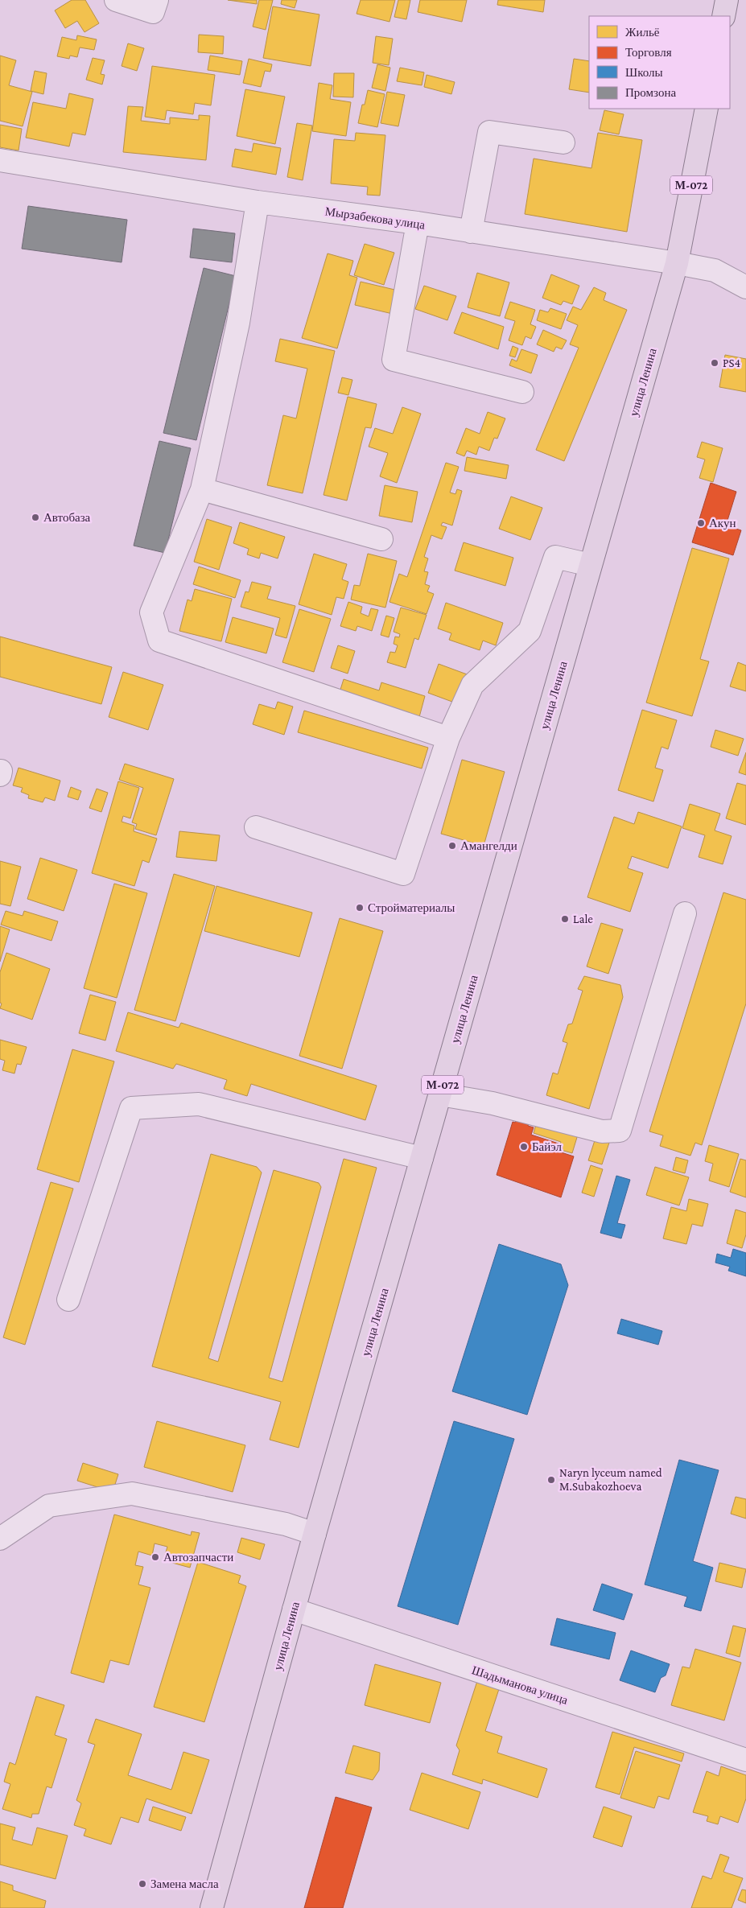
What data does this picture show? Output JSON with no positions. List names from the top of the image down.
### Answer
{
  "streets": {
    "main road": ["М-072", "улица Ленина"],
    "street": ["Мырзабекова улица", "Шадыманова улица"]
  },
  "crossings": [
    ["Мырзабекова улица", "улица Ленина"],
    ["улица Ленина", "Шадыманова улица"]
  ],
  "places": [
    "PS4",
    "Автобаза",
    "Акун",
    "Амангелди",
    "Стройматериалы",
    "Lale",
    "Байэл",
    "Naryn lyceum named M.Subakozhoeva",
    "Автозапчасти",
    "Замена масла"
  ],
  "legend": [
    "Жильё",
    "Торговля",
    "Школы",
    "Промзона"
  ]
}
